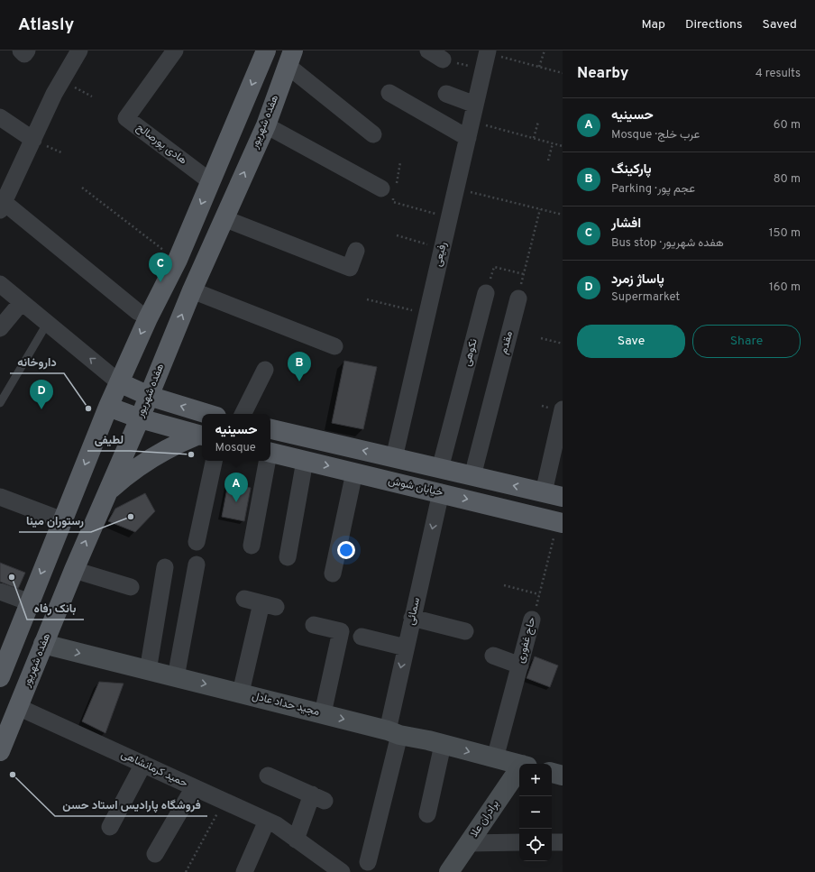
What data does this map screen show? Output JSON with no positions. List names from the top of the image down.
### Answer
{
  "streets": {
    "main road": ["هفده شهریور", "خیابان شوش"],
    "street": [
      "هادی پورصالح",
      "رفیعی",
      "مقدم",
      "نکوهی",
      "سمائی",
      "حاج غفوری",
      "مجید حداد عادل",
      "حمید کرمانشاهی",
      "برادران علا"
    ]
  },
  "crossings": [
    ["هفده شهریور", "مجید حداد عادل"],
    ["هفده شهریور", "حمید کرمانشاهی"],
    ["خیابان شوش", "سمائی"],
    ["خیابان شوش", "حاج غفوری"],
    ["سمائی", "مجید حداد عادل"],
    ["حاج غفوری", "مجید حداد عادل"]
  ],
  "places": [
    "داروخانه",
    "لطیفی",
    "رستوران مینا",
    "بانک رفاه",
    "فروشگاه پارادیس استاد حسن"
  ],
  "page": {
    "header": "Atlasly",
    "nav": ["Map", "Directions", "Saved"],
    "heading": ["Nearby", "4 results"],
    "list": [
      {
        "mark": "A",
        "name": "حسینیه",
        "note": "Mosque · عرب خلج",
        "value": "60 m"
      },
      {
        "mark": "B",
        "name": "پارکینگ",
        "note": "Parking · عجم پور",
        "value": "80 m"
      },
      {
        "mark": "C",
        "name": "افشار",
        "note": "Bus stop · هفده شهریور",
        "value": "150 m"
      },
      {
        "mark": "D",
        "name": "پاساژ زمرد",
        "note": "Supermarket",
        "value": "160 m"
      }
    ],
    "pins": [
      "C",
      "B",
      "D",
      "A"
    ],
    "buttons": ["Save", "Share"],
    "popup": ["حسینیه", "Mosque"],
    "map_buttons": ["+", "−"]
  }
}
